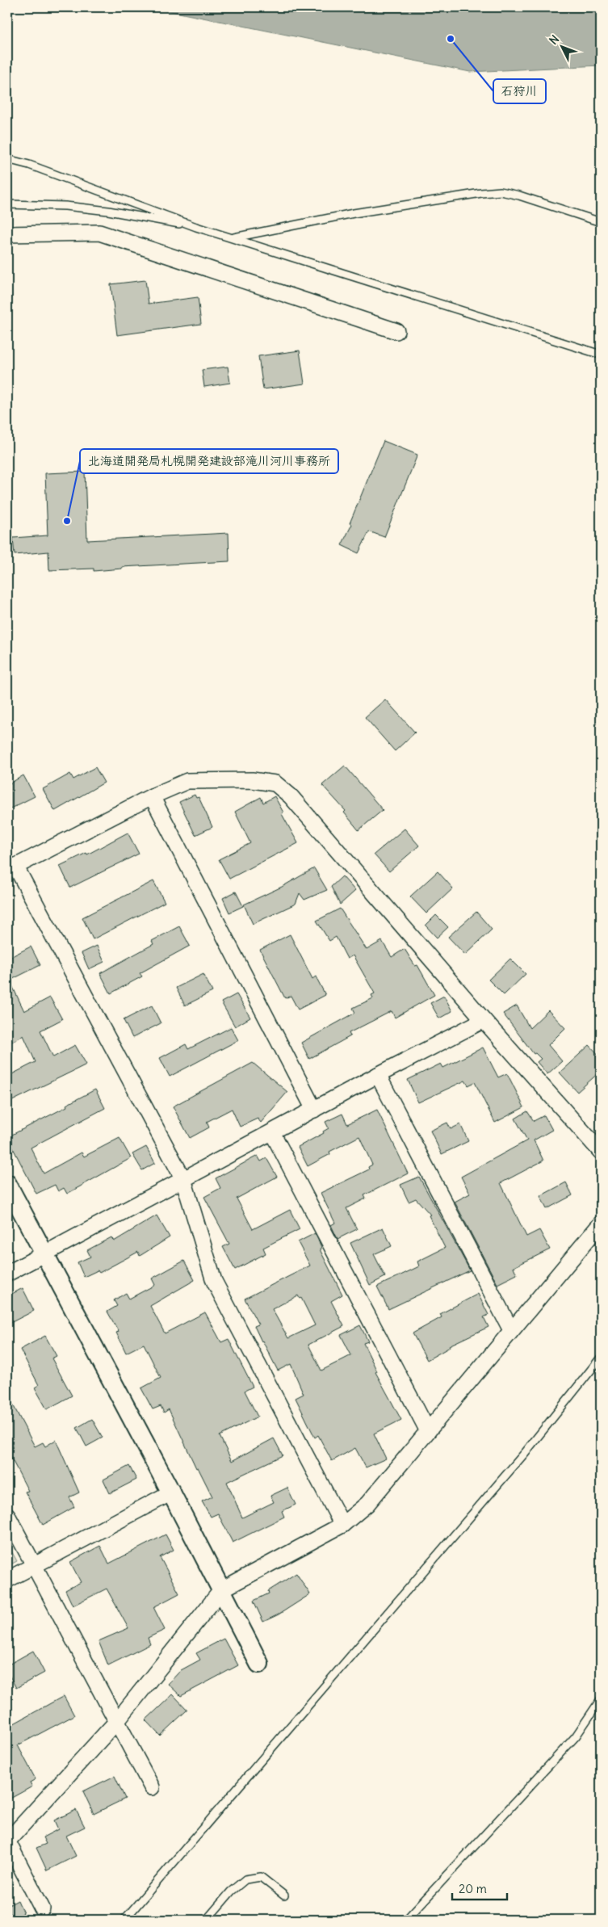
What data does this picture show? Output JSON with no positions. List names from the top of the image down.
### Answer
{
  "places": ["石狩川", "北海道開発局札幌開発建設部滝川河川事務所"],
  "scale_bar": "20 m",
  "north": "top left"
}
